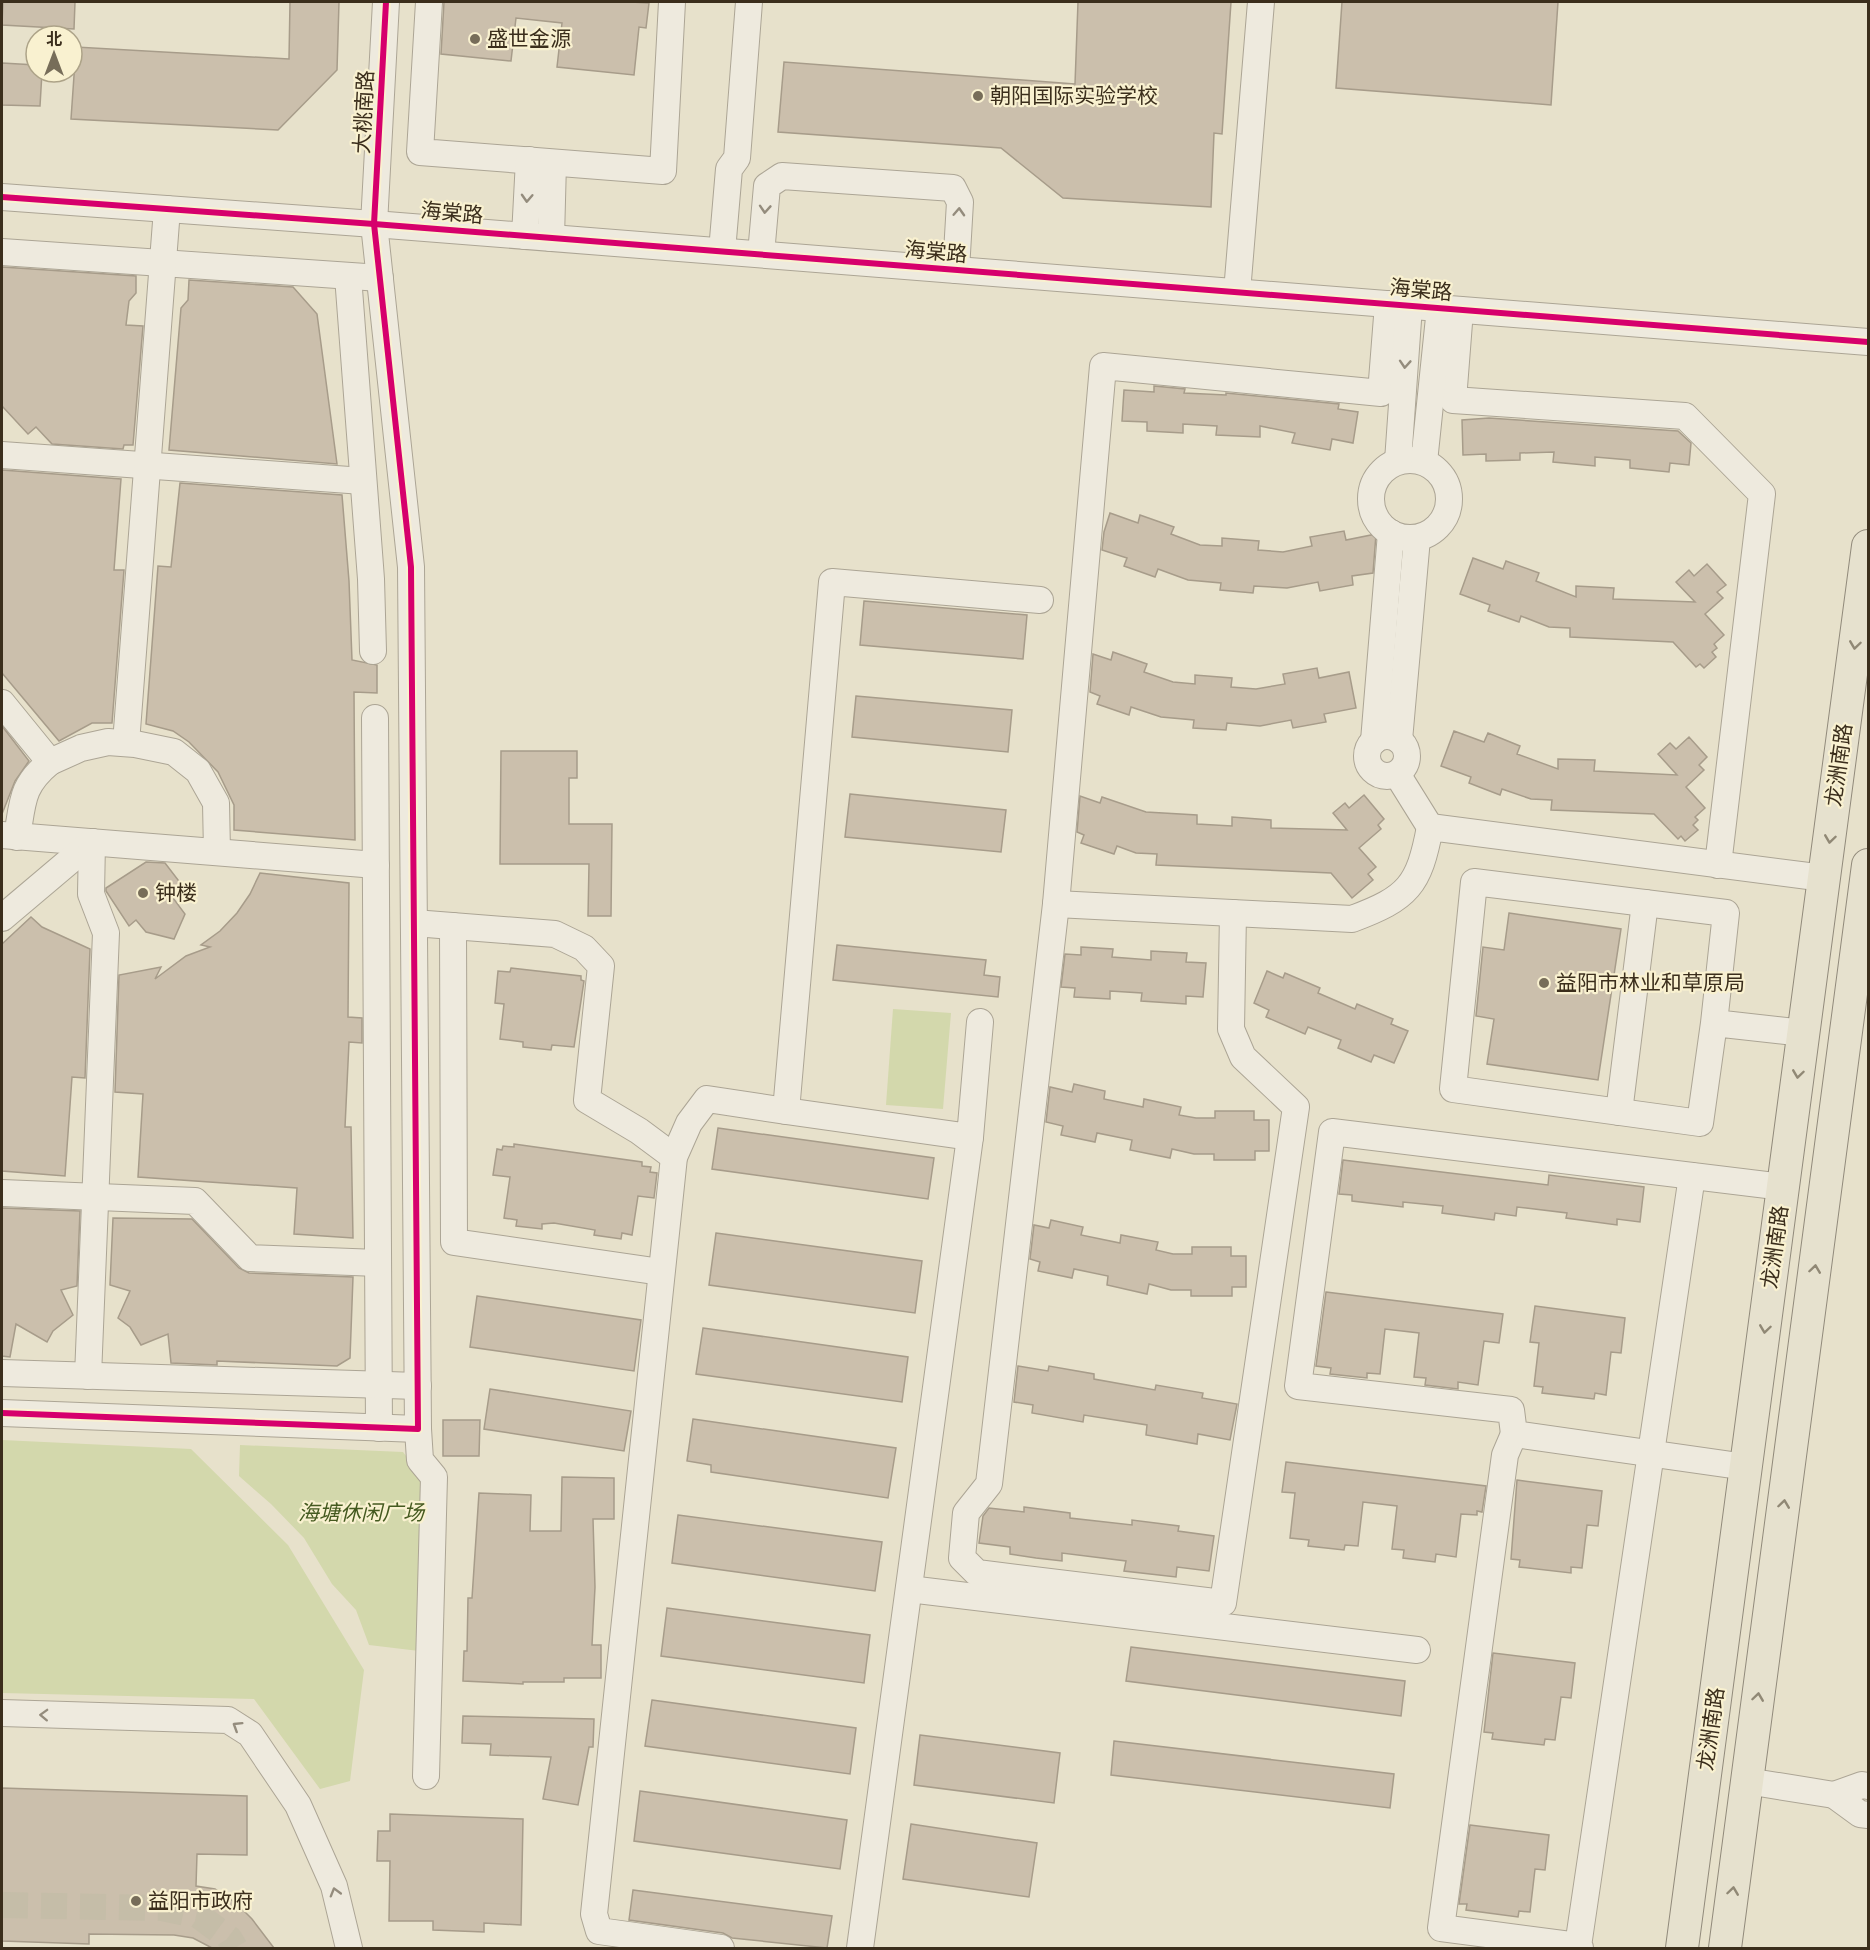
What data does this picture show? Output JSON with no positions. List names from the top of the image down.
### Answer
{
  "streets": {
    "main road": ["龙洲南路"],
    "street": ["大桃南路", "海棠路"]
  },
  "crossings": [
    ["大桃南路", "海棠路"]
  ],
  "parks": ["海塘休闲广场"],
  "places": [
    "盛世金源",
    "朝阳国际实验学校",
    "钟楼",
    "益阳市林业和草原局",
    "益阳市政府"
  ],
  "north": "top"
}
